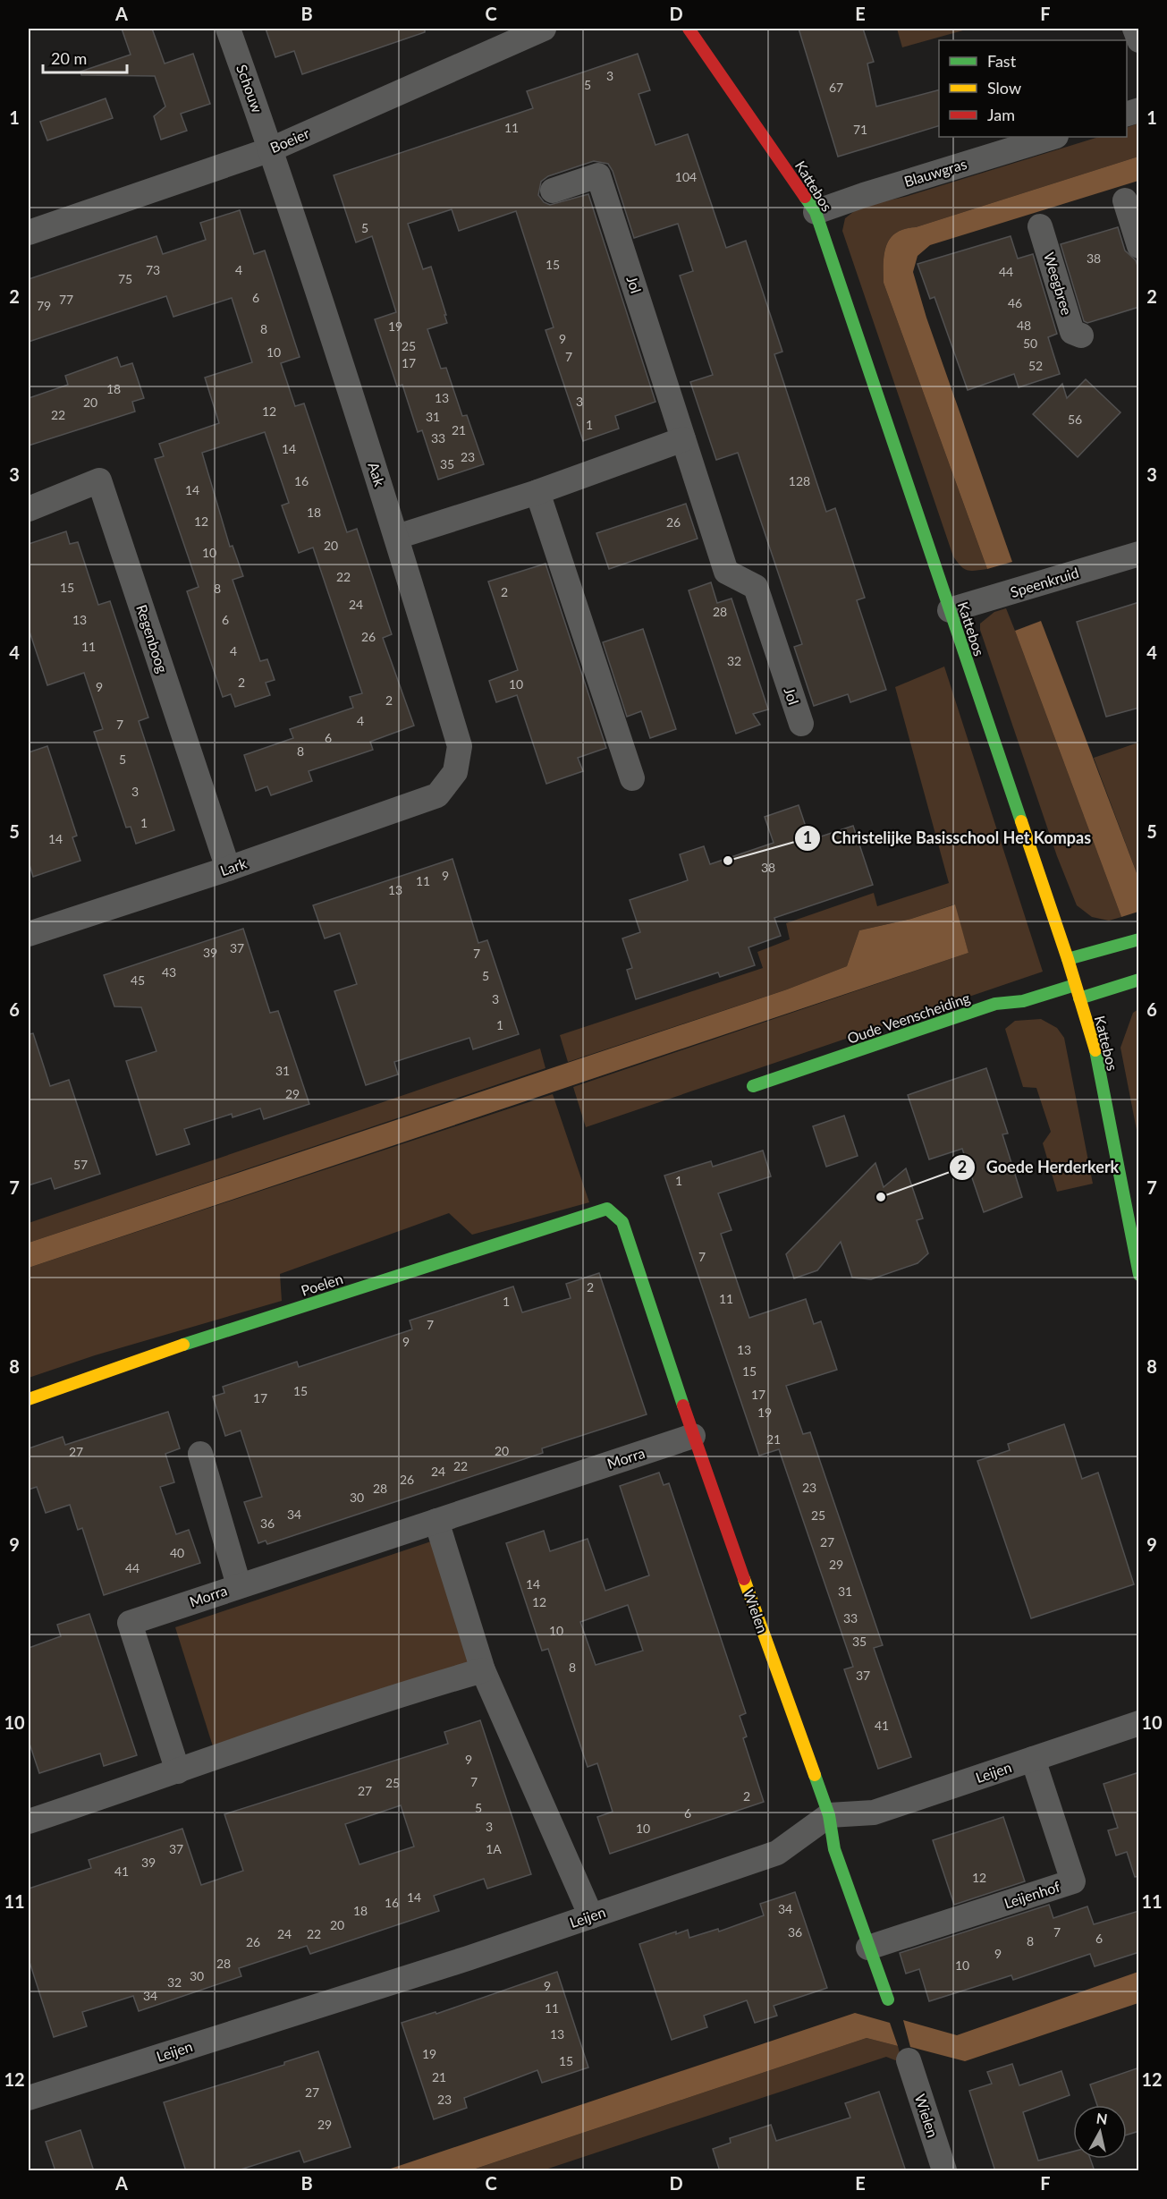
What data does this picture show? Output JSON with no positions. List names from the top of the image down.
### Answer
{
  "streets": {
    "street": [
      "Schouw",
      "Boeier",
      "Blauwgras",
      "Kattebos",
      "Weegbree",
      "Jol",
      "Aak",
      "Speenkruid",
      "Regenboog",
      "Lark",
      "Oude Veenscheiding",
      "Poelen",
      "Morra",
      "Wielen",
      "Leijen",
      "Leijenhof"
    ]
  },
  "crossings": [
    ["Schouw", "Boeier"],
    ["Schouw", "Aak"],
    ["Boeier", "Aak"],
    ["Blauwgras", "Kattebos"],
    ["Kattebos", "Speenkruid"],
    ["Kattebos", "Oude Veenscheiding"],
    ["Aak", "Lark"],
    ["Regenboog", "Lark"],
    ["Poelen", "Wielen"],
    ["Morra", "Wielen"],
    ["Wielen", "Leijen"],
    ["Wielen", "Leijenhof"],
    ["Leijen", "Leijenhof"]
  ],
  "places": ["Christelijke Basisschool Het Kompas", "Goede Herderkerk"],
  "house_numbers": [
    "3",
    "5",
    "67",
    "11",
    "71",
    "104",
    "5",
    "38",
    "15",
    "73",
    "4",
    "44",
    "75",
    "6",
    "77",
    "46",
    "79",
    "48",
    "19",
    "8",
    "9",
    "50",
    "25",
    "10",
    "7",
    "17",
    "52",
    "18",
    "13",
    "3",
    "20",
    "12",
    "22",
    "31",
    "56",
    "1",
    "21",
    "33",
    "14",
    "23",
    "35",
    "16",
    "128",
    "14",
    "18",
    "12",
    "26",
    "20",
    "10",
    "22",
    "15",
    "8",
    "2",
    "24",
    "28",
    "13",
    "6",
    "26",
    "11",
    "4",
    "32",
    "2",
    "10",
    "9",
    "2",
    "4",
    "7",
    "6",
    "8",
    "5",
    "3",
    "1",
    "14",
    "38",
    "9",
    "11",
    "13",
    "37",
    "39",
    "7",
    "43",
    "5",
    "45",
    "3",
    "1",
    "31",
    "29",
    "57",
    "1",
    "7",
    "2",
    "11",
    "1",
    "7",
    "9",
    "13",
    "15",
    "15",
    "17",
    "17",
    "19",
    "21",
    "20",
    "27",
    "22",
    "24",
    "26",
    "23",
    "28",
    "30",
    "34",
    "25",
    "36",
    "27",
    "40",
    "29",
    "44",
    "14",
    "31",
    "12",
    "33",
    "10",
    "35",
    "8",
    "37",
    "41",
    "9",
    "7",
    "25",
    "27",
    "2",
    "5",
    "6",
    "3",
    "10",
    "37",
    "1A",
    "39",
    "41",
    "12",
    "14",
    "16",
    "34",
    "18",
    "20",
    "36",
    "7",
    "24",
    "22",
    "6",
    "8",
    "26",
    "9",
    "28",
    "10",
    "30",
    "32",
    "9",
    "34",
    "11",
    "13",
    "19",
    "15",
    "21",
    "27",
    "23",
    "29"
  ],
  "legend": ["Fast", "Slow", "Jam"],
  "scale_bar": "20 m",
  "north": "top",
  "grid": {
    "columns": [
      "A",
      "B",
      "C",
      "D",
      "E",
      "F"
    ],
    "rows": [
      "1",
      "2",
      "3",
      "4",
      "5",
      "6",
      "7",
      "8",
      "9",
      "10",
      "11",
      "12"
    ]
  }
}
